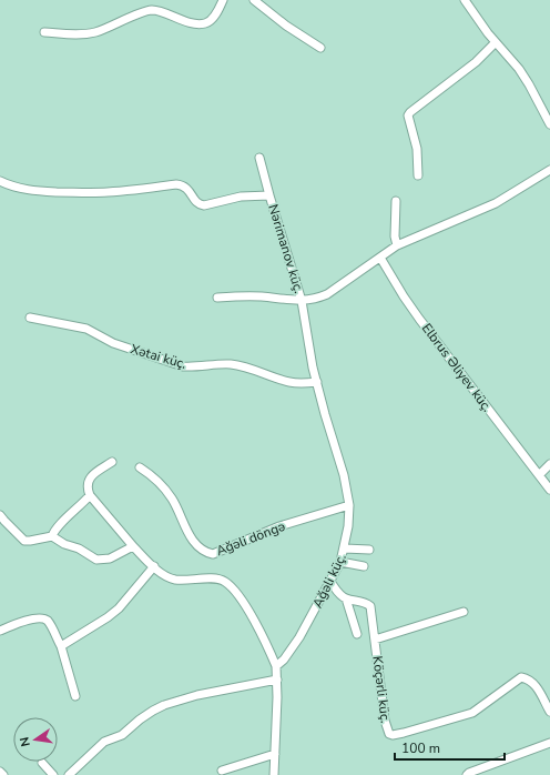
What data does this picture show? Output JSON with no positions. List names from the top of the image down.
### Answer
{
  "streets": {
    "street": [
      "Nərimanov küç.",
      "Xətai küç.",
      "Elbrus Əliyev küç.",
      "Ağəli döngə",
      "Ağəli küç.",
      "Köçərli küç."
    ]
  },
  "crossings": [
    ["Nərimanov küç.", "Elbrus Əliyev küç."],
    ["Nərimanov küç.", "Ağəli küç."],
    ["Xətai küç.", "Ağəli küç."],
    ["Ağəli döngə", "Ağəli küç."]
  ],
  "scale_bar": "100 m",
  "north": "left"
}
